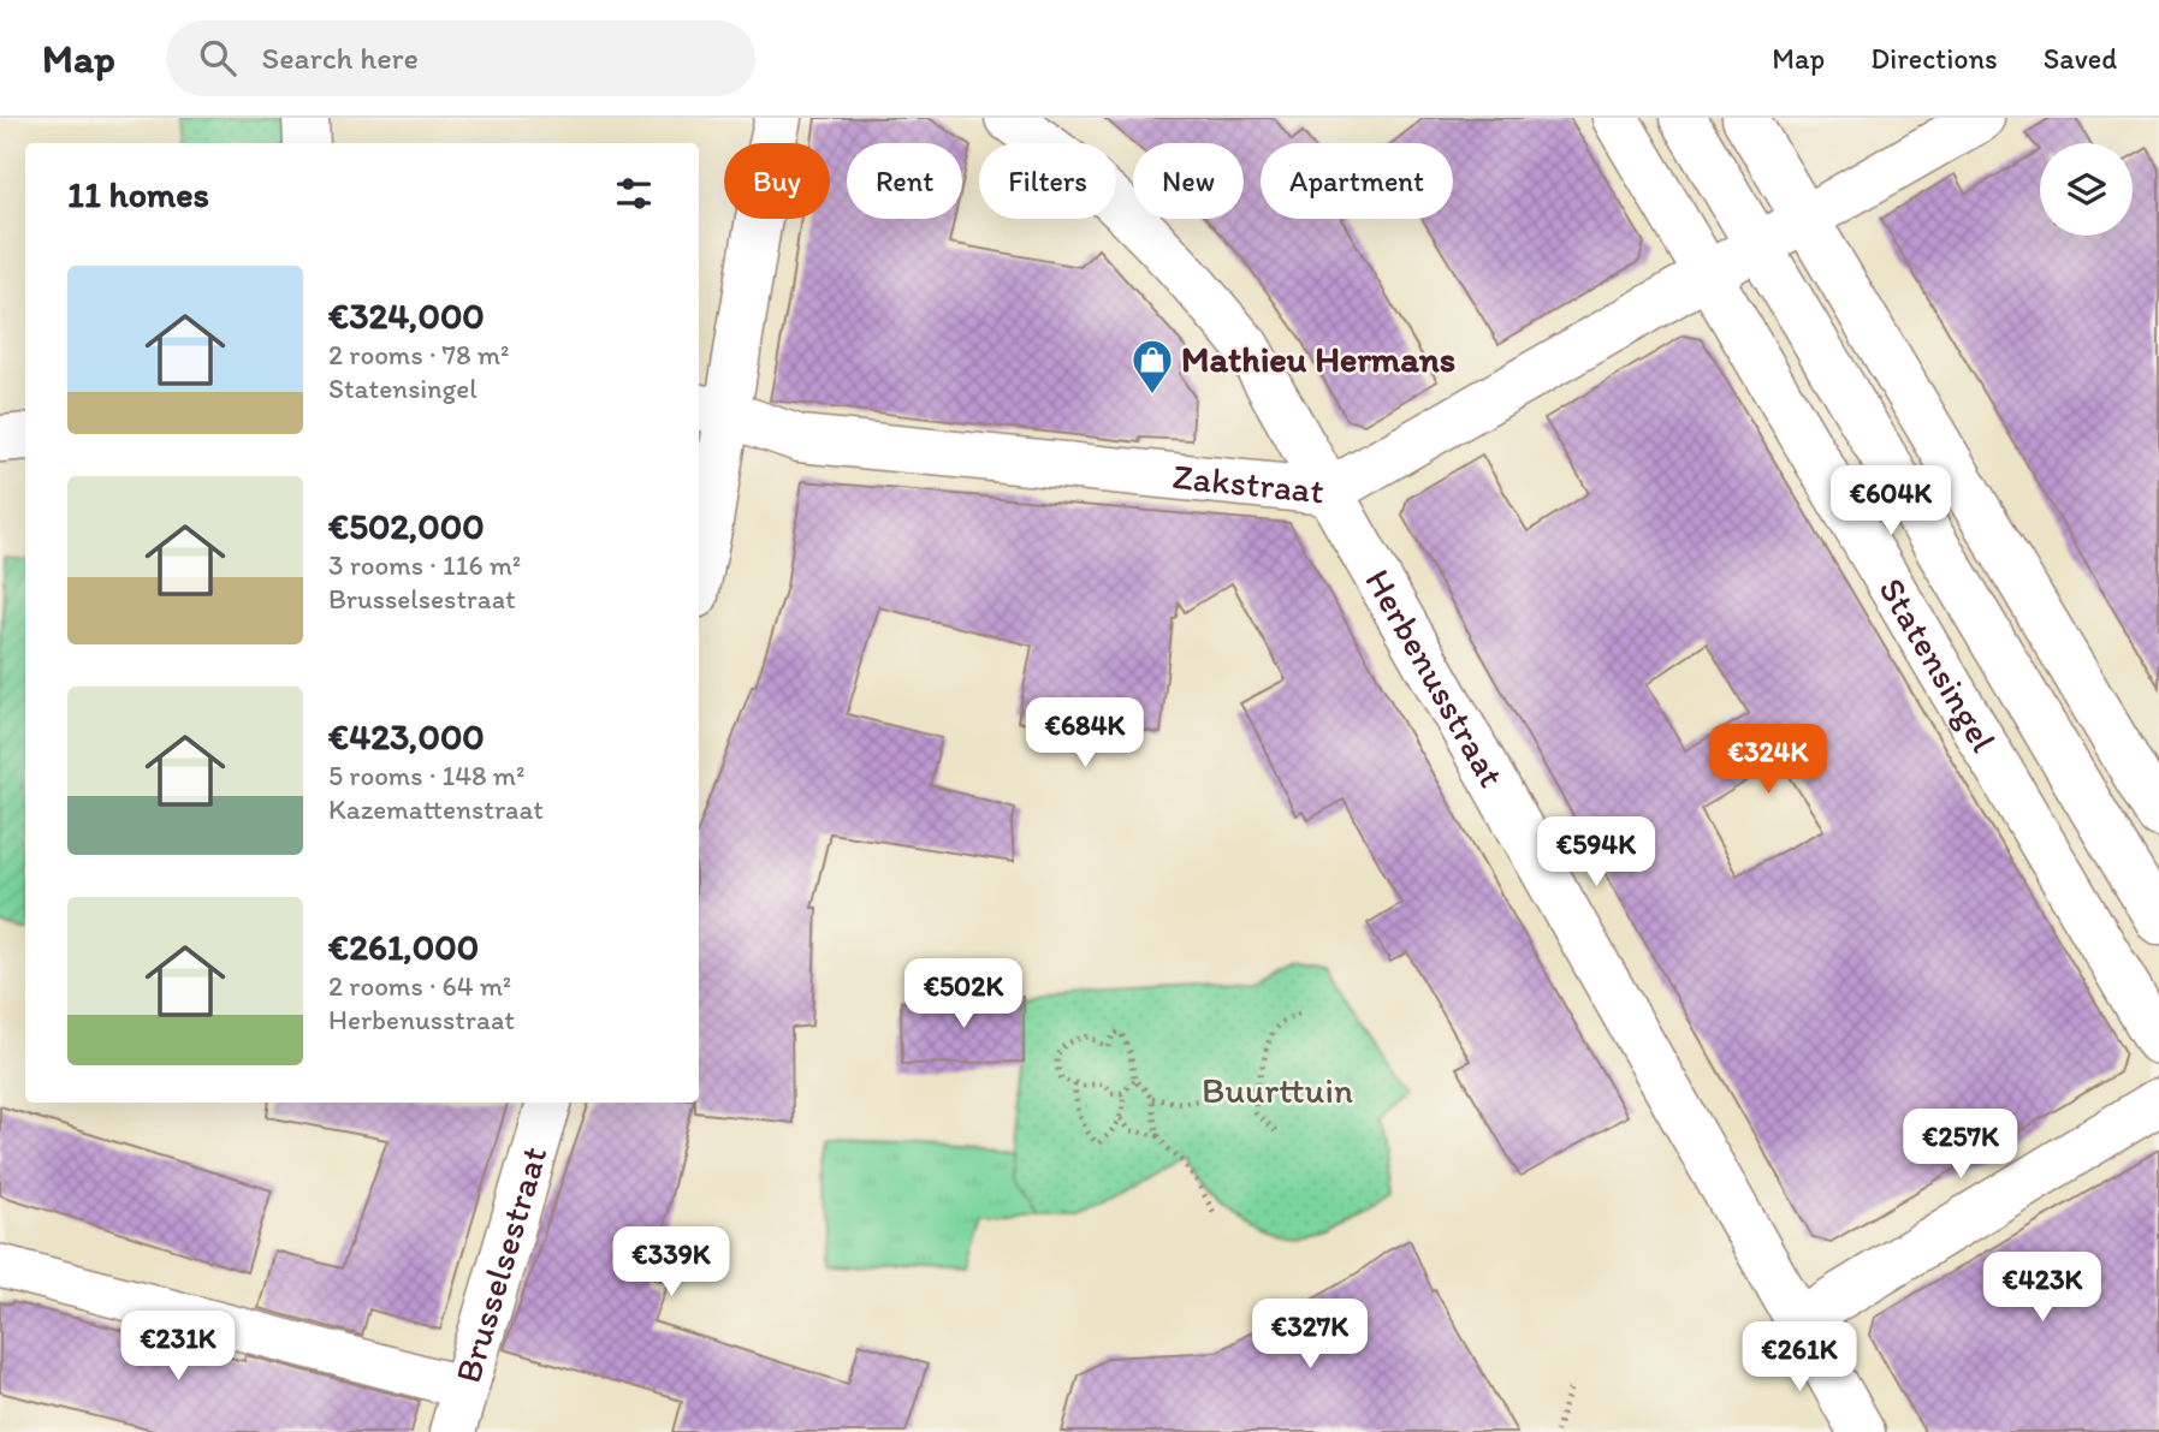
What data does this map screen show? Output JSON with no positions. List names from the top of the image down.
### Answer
{
  "streets": {
    "street": [
      "Zakstraat",
      "Statensingel",
      "Herbenusstraat",
      "Brusselsestraat"
    ]
  },
  "crossings": [
    ["Zakstraat", "Statensingel"],
    ["Zakstraat", "Herbenusstraat"]
  ],
  "parks": ["Buurttuin"],
  "places": {
    "shop": ["Mathieu Hermans"]
  },
  "page": {
    "header": "Map",
    "search": "Search here",
    "nav": ["Map", "Directions", "Saved"],
    "chip": [
      "Buy",
      "Rent",
      "Filters",
      "New",
      "Apartment"
    ],
    "heading": "11 homes",
    "list": [
      {
        "name": "€324,000",
        "note": "2 rooms · 78 m² · Statensingel"
      },
      {
        "name": "€502,000",
        "note": "3 rooms · 116 m² · Brusselsestraat"
      },
      {
        "name": "€423,000",
        "note": "5 rooms · 148 m² · Kazemattenstraat"
      },
      {
        "name": "€261,000",
        "note": "2 rooms · 64 m² · Herbenusstraat"
      }
    ],
    "price": [
      "€604K",
      "€684K",
      "€324K",
      "€594K",
      "€502K",
      "€257K",
      "€339K",
      "€423K",
      "€327K",
      "€231K",
      "€261K"
    ]
  }
}
